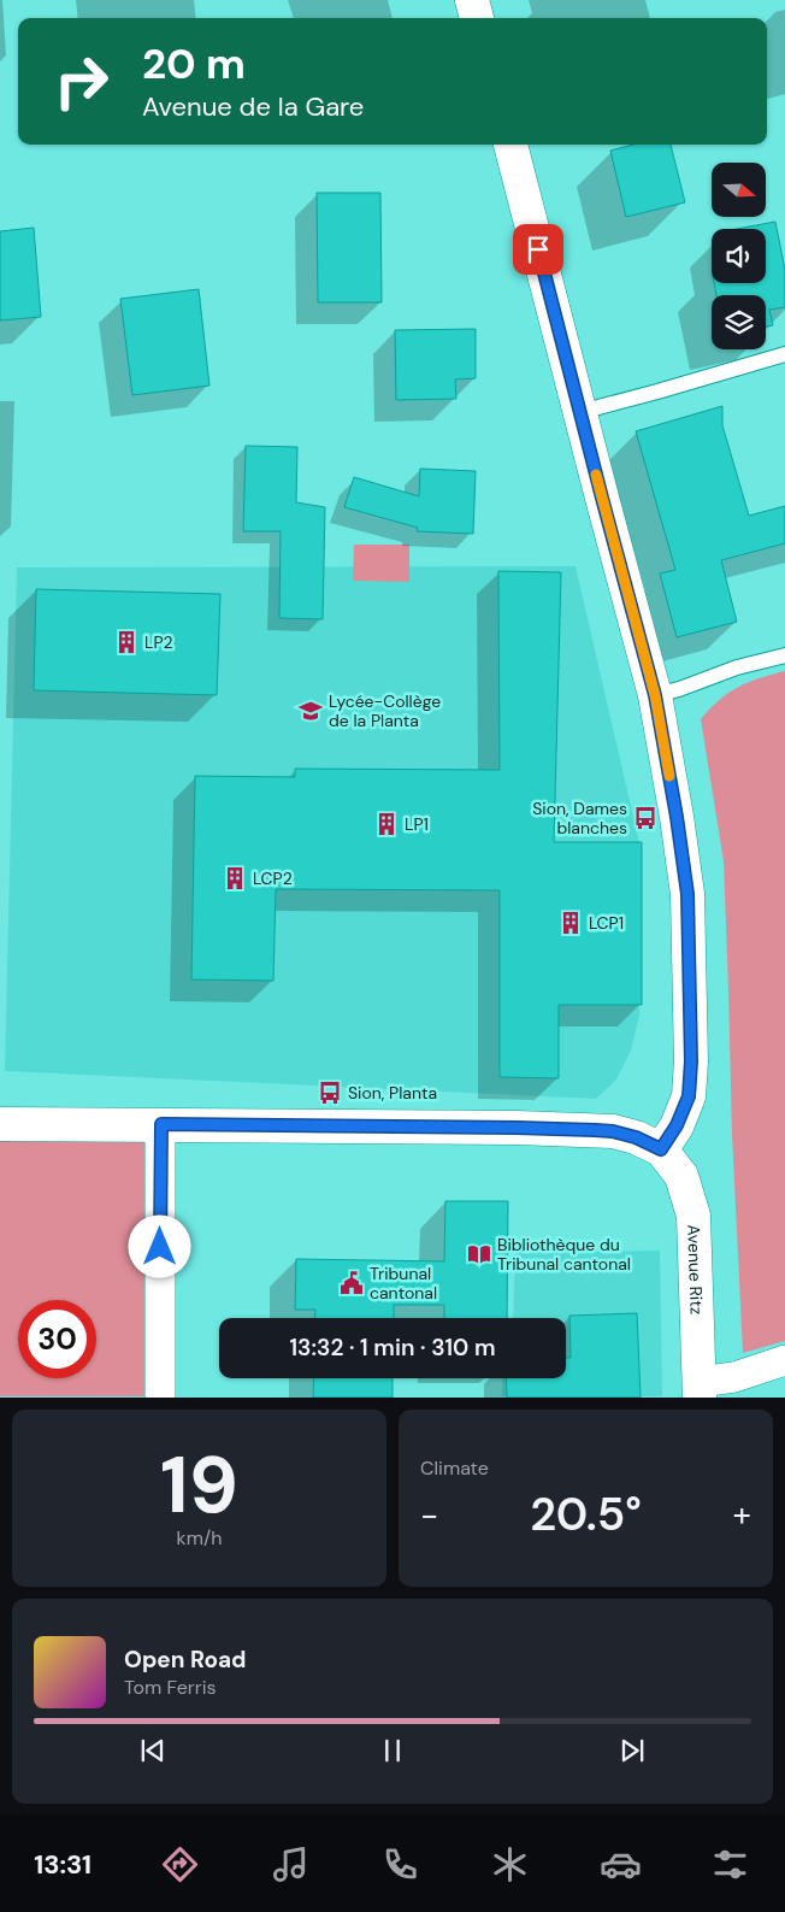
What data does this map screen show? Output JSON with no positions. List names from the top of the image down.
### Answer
{
  "streets": {
    "street": ["Avenue Ritz"]
  },
  "places": {
    "building": [
      "LP2",
      "LP1",
      "LCP2",
      "LCP1"
    ],
    "school or university": ["Lycée-Collège de la Planta"],
    "bus stop": ["Sion, Dames blanches", "Sion, Planta"],
    "library": ["Bibliothèque du Tribunal cantonal"],
    "public building": ["Tribunal cantonal"]
  },
  "north": "right",
  "page": {
    "turn": ["20 m", "Avenue de la Gare"],
    "limit": "30",
    "trip": "13:32 · 1 min · 310 m",
    "tile": [
      ["19", "km/h"],
      "Climate"
    ],
    "heat": ["−", "20.5°", "+"],
    "song": ["Open Road", "Tom Ferris"],
    "tabs": "13:31"
  }
}
